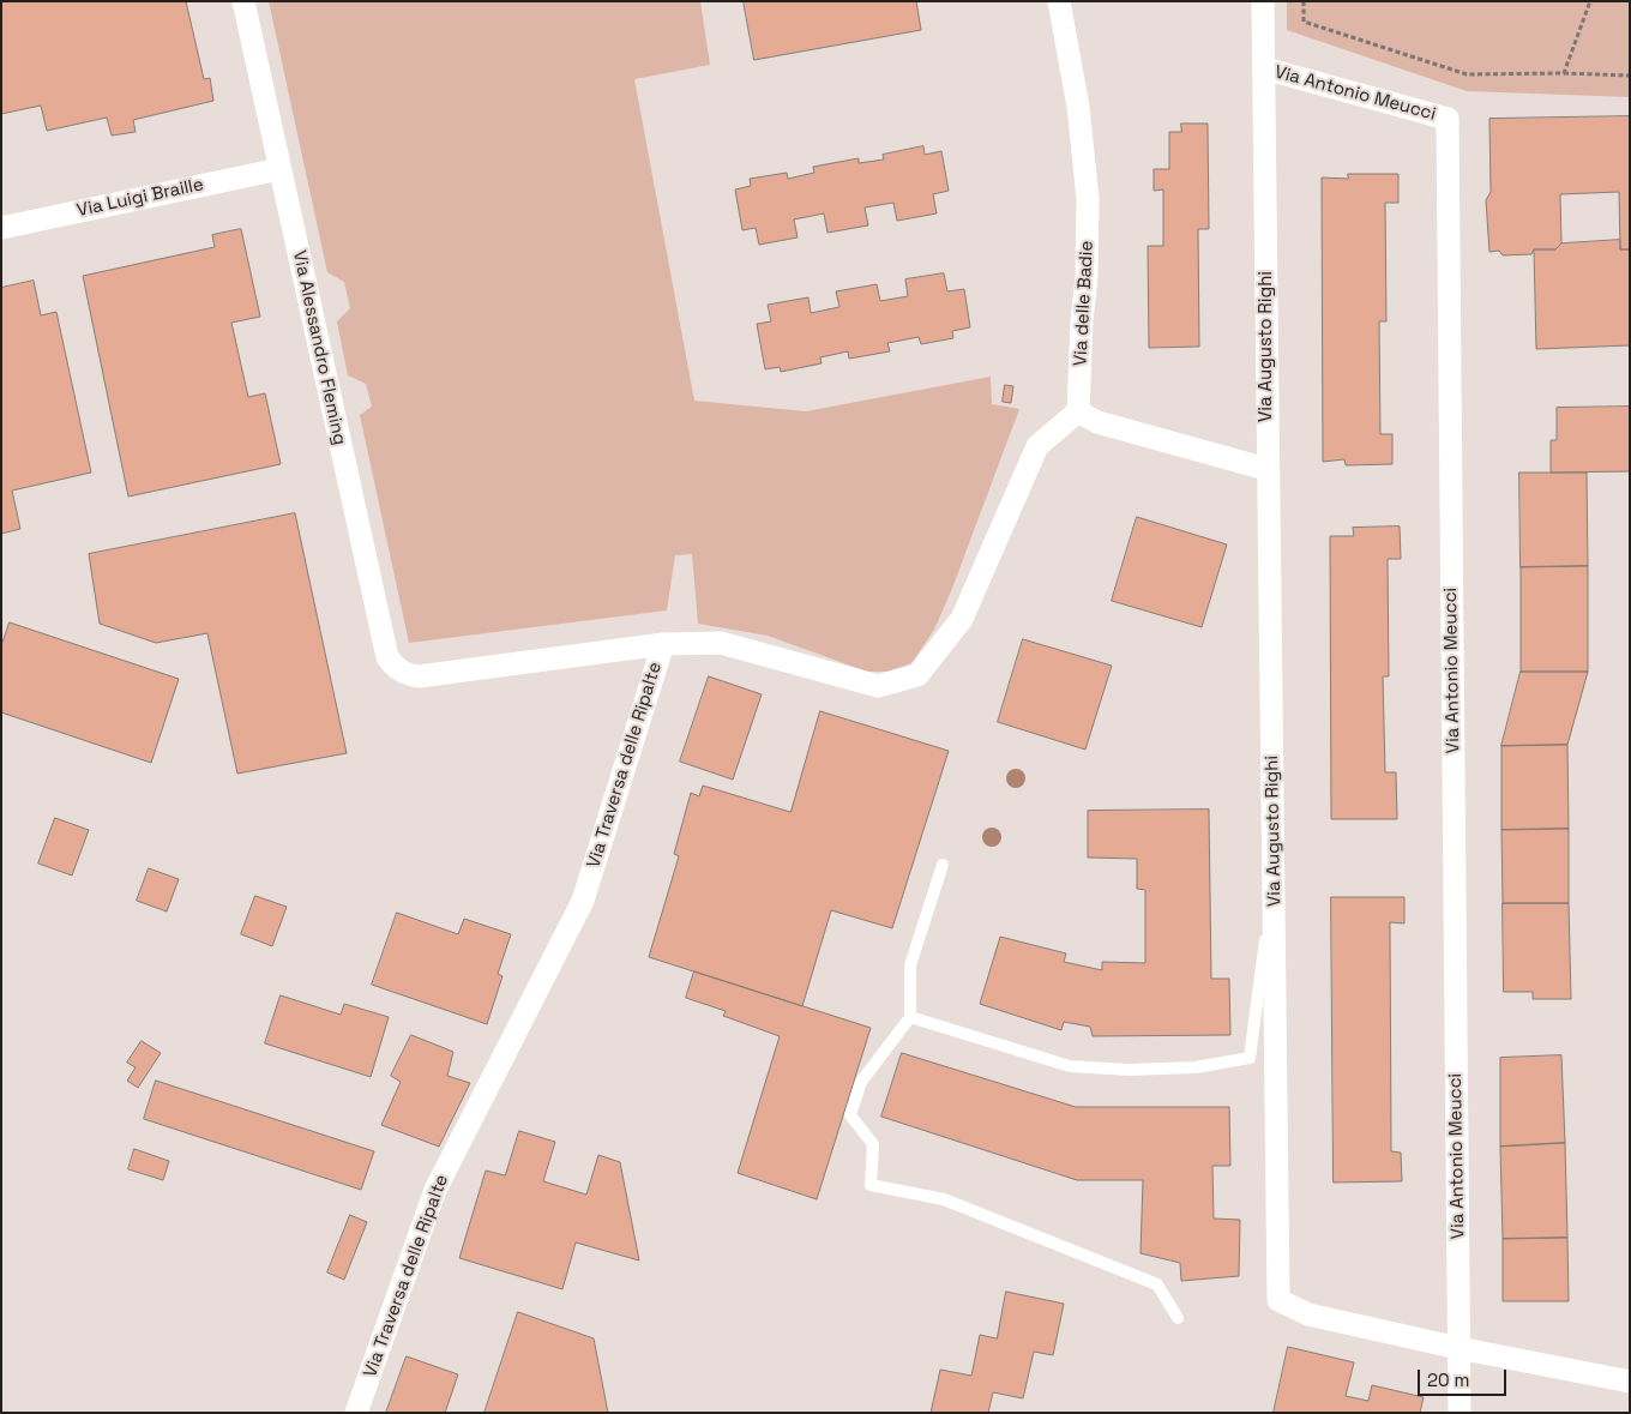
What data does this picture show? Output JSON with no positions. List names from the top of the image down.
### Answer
{
  "streets": {
    "street": [
      "Via Antonio Meucci",
      "Via Luigi Braille",
      "Via delle Badie",
      "Via Augusto Righi",
      "Via Alessandro Fleming",
      "Via Traversa delle Ripalte"
    ]
  },
  "crossings": [
    ["Via Antonio Meucci", "Via Augusto Righi"],
    ["Via Luigi Braille", "Via Alessandro Fleming"],
    ["Via delle Badie", "Via Traversa delle Ripalte"],
    ["Via Alessandro Fleming", "Via Traversa delle Ripalte"]
  ],
  "scale_bar": "20 m"
}
